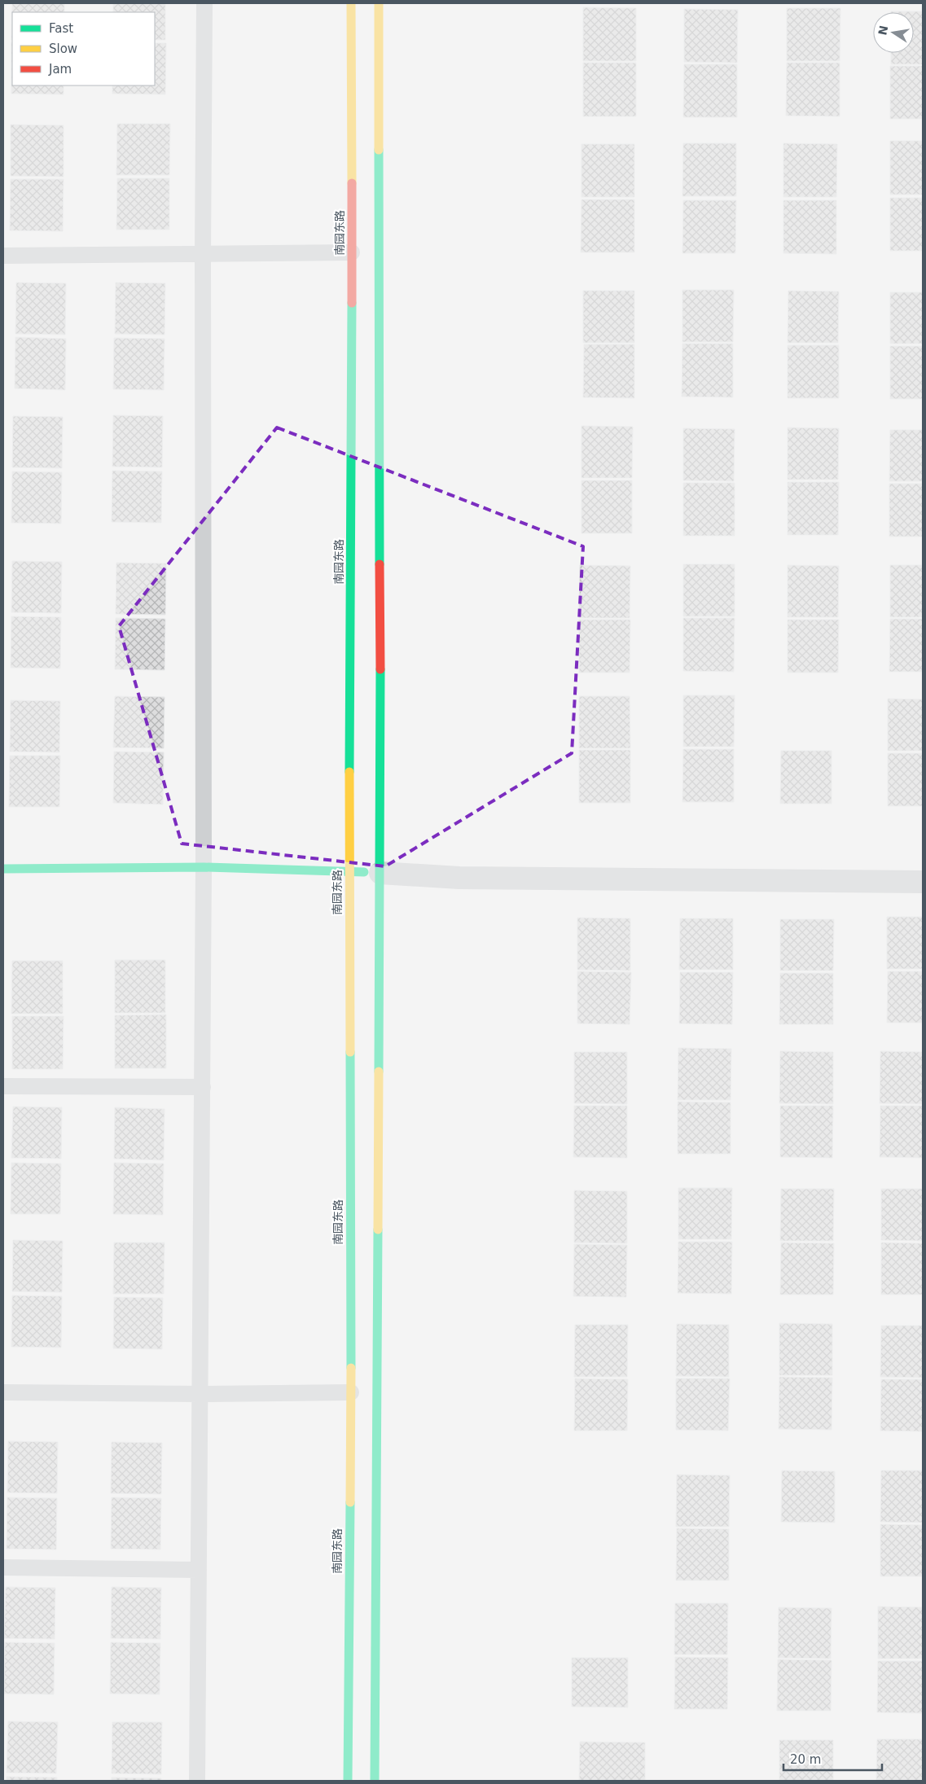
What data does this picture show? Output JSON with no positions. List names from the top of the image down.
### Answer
{
  "streets": {
    "main road": ["南园东路"]
  },
  "legend": ["Fast", "Slow", "Jam"],
  "scale_bar": "20 m",
  "north": "left"
}
